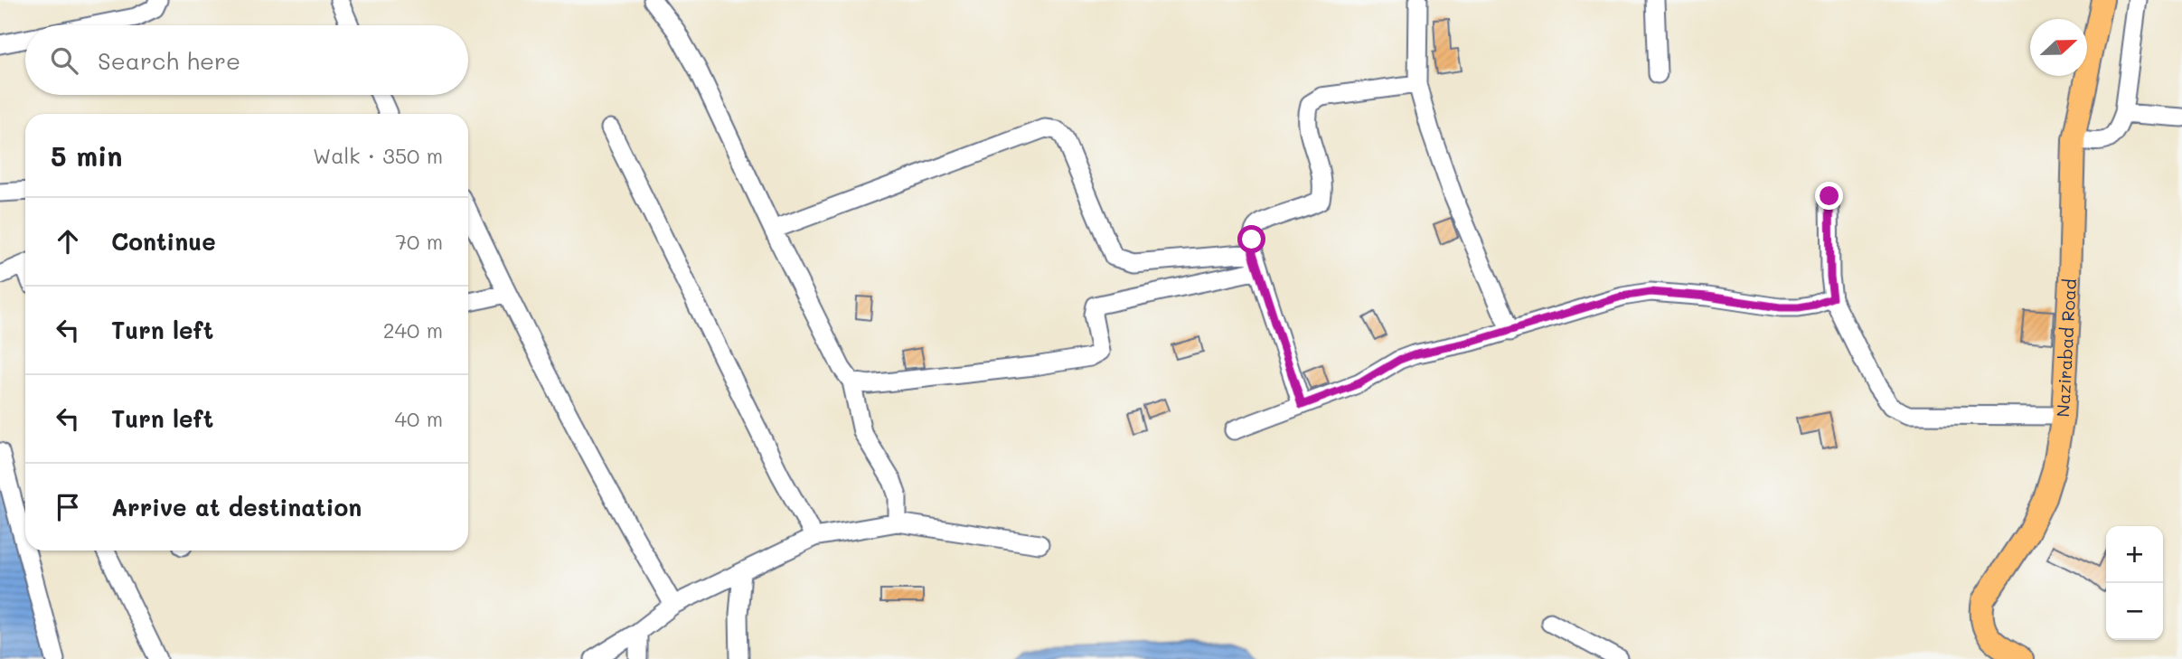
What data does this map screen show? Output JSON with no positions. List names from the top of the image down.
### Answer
{
  "streets": {
    "main road": ["Nazirabad Road"]
  },
  "north": "right",
  "page": {
    "search": "Search here",
    "heading": ["5 min", "Walk · 350 m"],
    "list": [
      ["Continue", "70 m"],
      ["Turn left", "240 m"],
      ["Turn left", "40 m"],
      "Arrive at destination"
    ],
    "map_buttons": ["+", "−"]
  }
}
